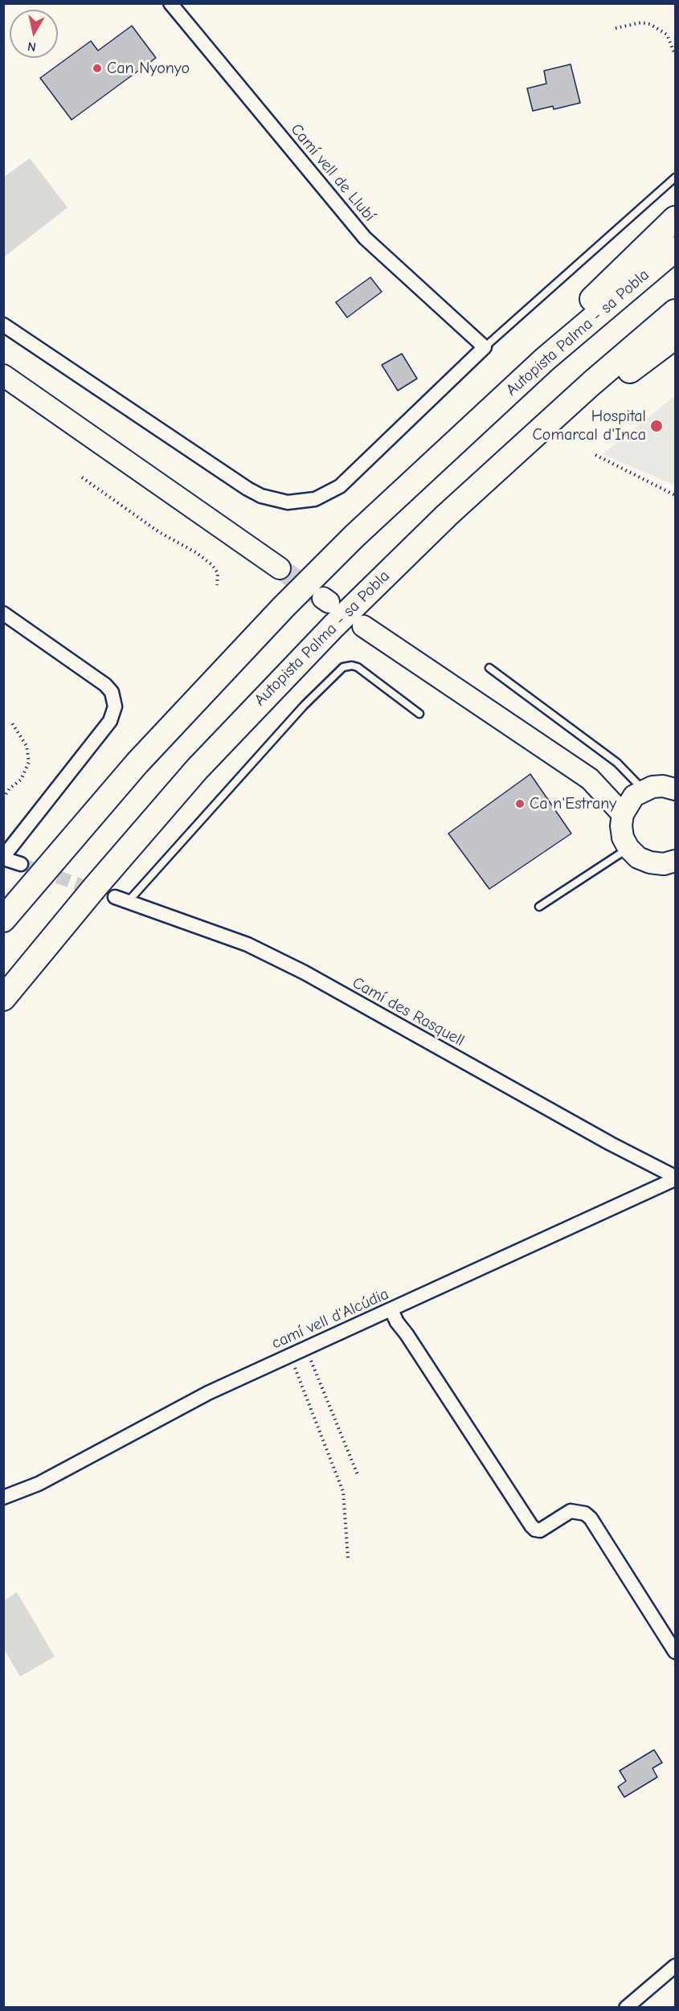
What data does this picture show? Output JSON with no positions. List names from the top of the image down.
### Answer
{
  "streets": {
    "highway": ["Autopista Palma - sa Pobla"],
    "street": ["Camí vell de Llubí", "Camí des Rasquell", "camí vell d'Alcúdia"]
  },
  "crossings": [
    ["Camí des Rasquell", "camí vell d'Alcúdia"]
  ],
  "places": ["Can Nyonyo", "Hospital Comarcal d'Inca", "Ca n'Estrany"],
  "north": "bottom"
}
